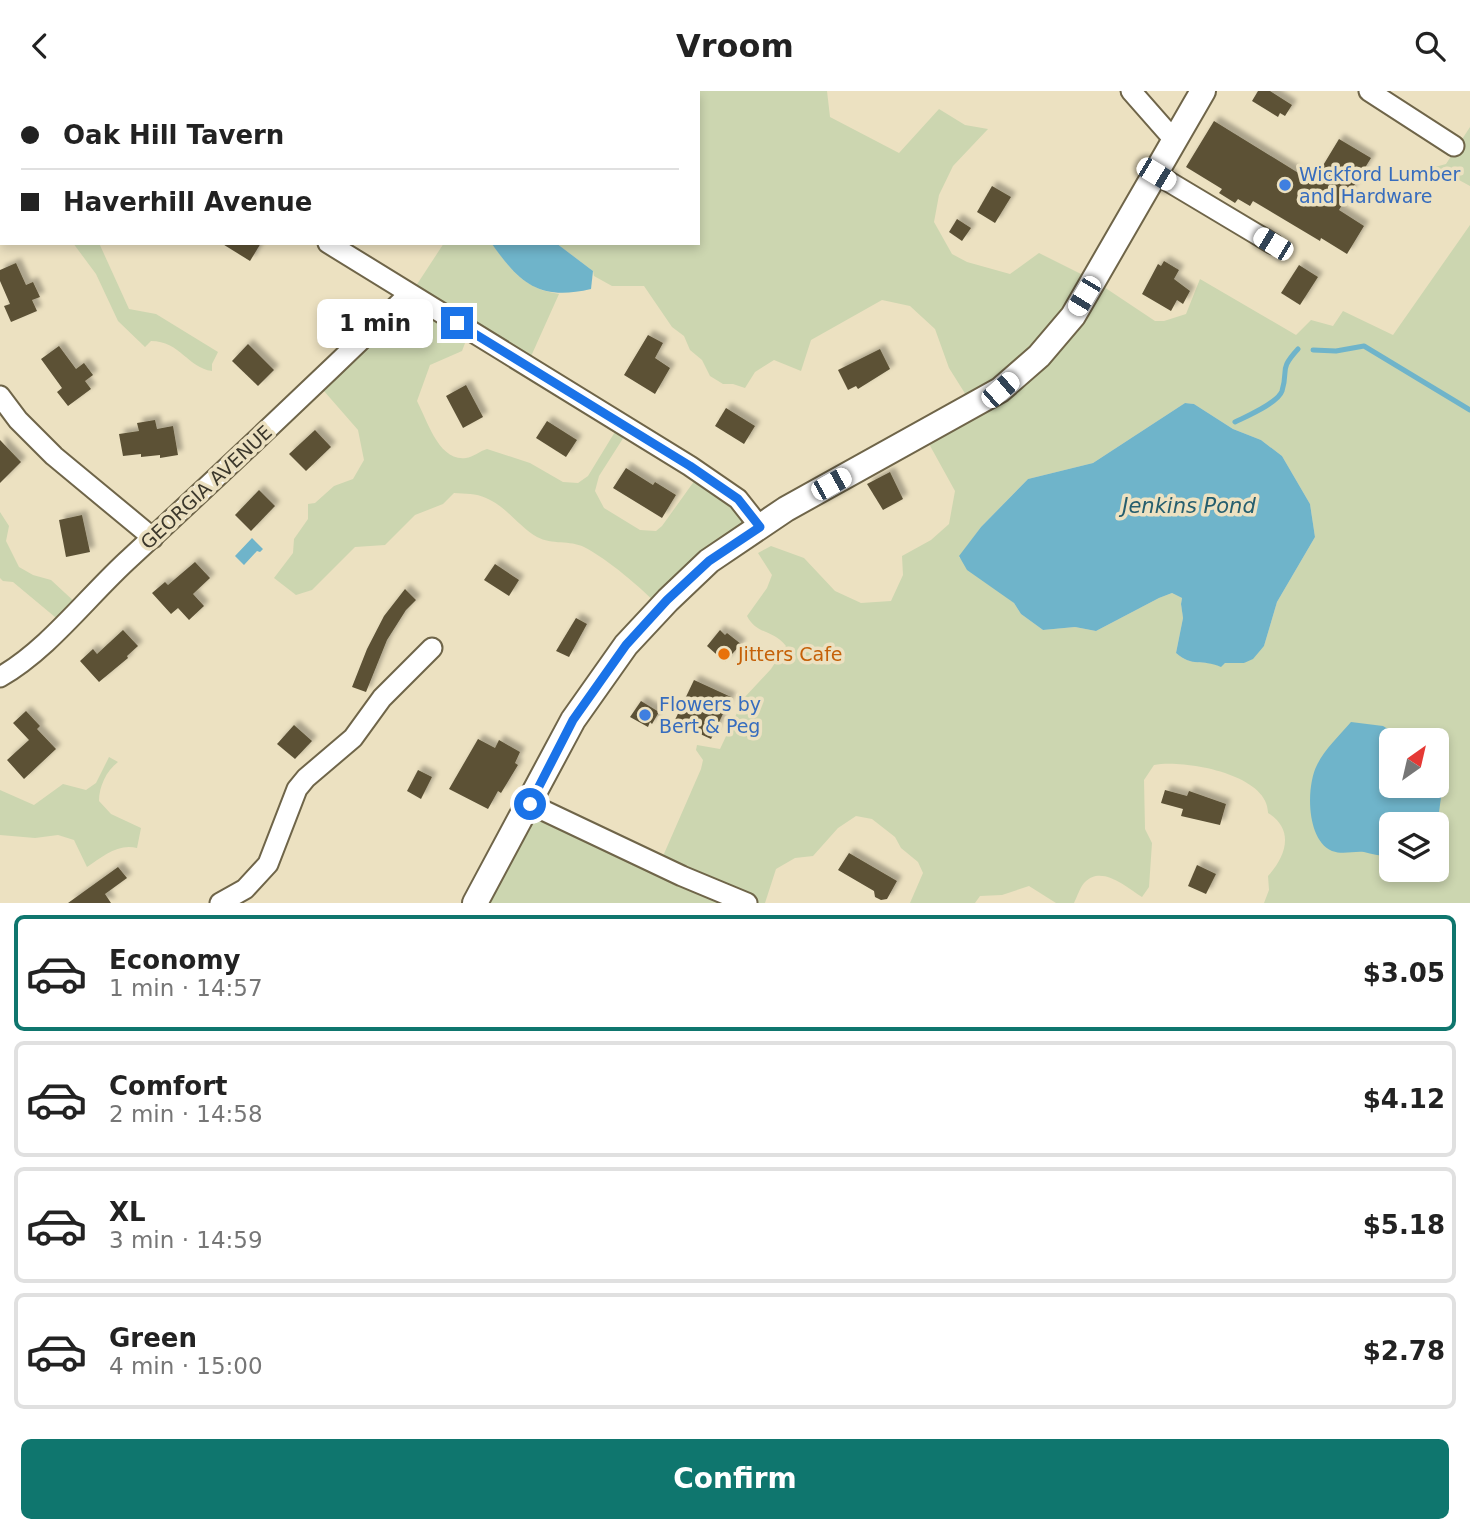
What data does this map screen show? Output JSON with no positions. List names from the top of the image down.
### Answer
{
  "streets": {
    "street": ["GEORGIA AVENUE"]
  },
  "water": ["Jenkins Pond"],
  "places": ["Wickford Lumber and Hardware", "Jitters Cafe", "Flowers by Bert & Peg"],
  "north": "top right",
  "page": {
    "header": "Vroom",
    "banner": ["Oak Hill Tavern", "Haverhill Avenue"],
    "bubble": "1 min",
    "list": [
      {
        "name": "Economy",
        "note": "1 min · 14:57",
        "value": "$3.05"
      },
      {
        "name": "Comfort",
        "note": "2 min · 14:58",
        "value": "$4.12"
      },
      {
        "name": "XL",
        "note": "3 min · 14:59",
        "value": "$5.18"
      },
      {
        "name": "Green",
        "note": "4 min · 15:00",
        "value": "$2.78"
      }
    ],
    "buttons": "Confirm"
  }
}
